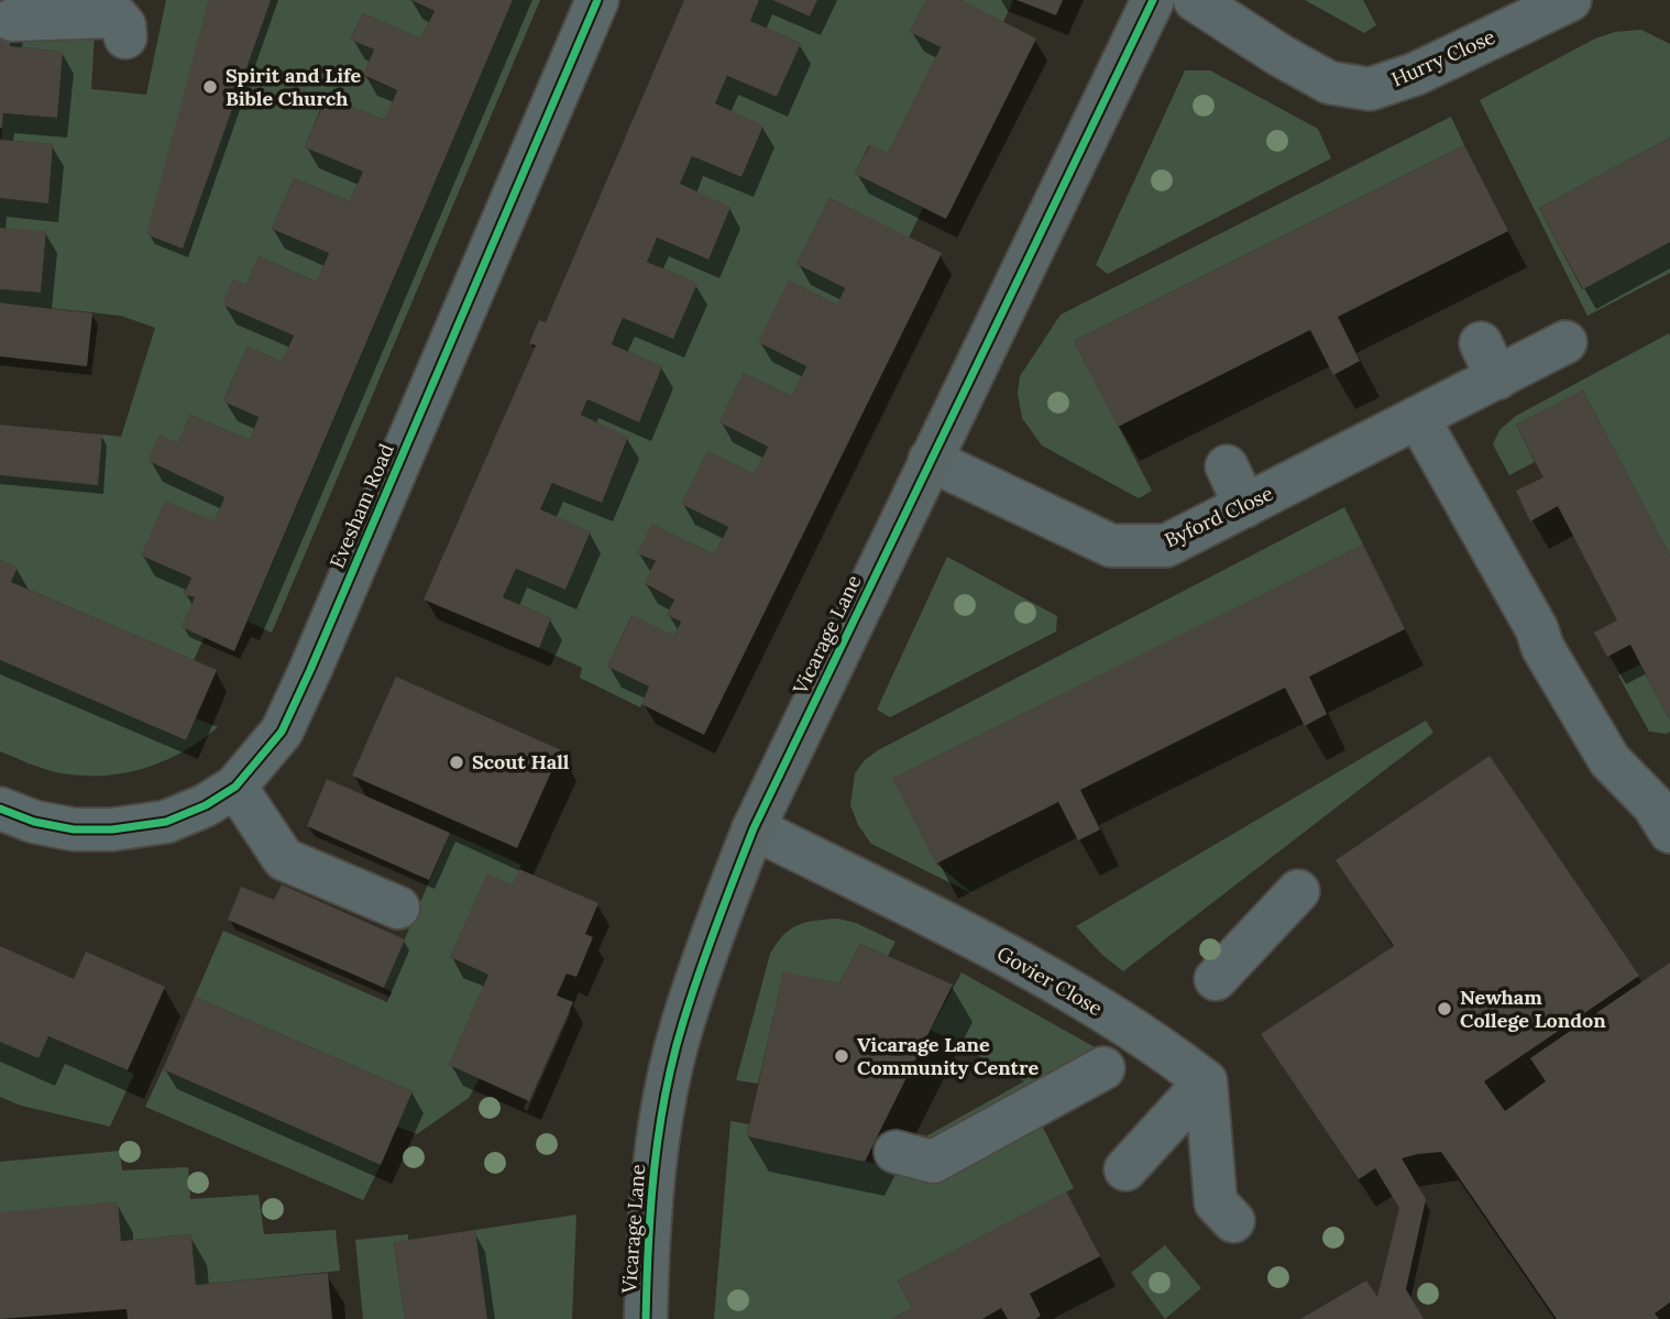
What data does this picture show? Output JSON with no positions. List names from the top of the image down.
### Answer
{
  "streets": {
    "main road": ["Vicarage Lane"],
    "street": [
      "Hurry Close",
      "Evesham Road",
      "Byford Close",
      "Govier Close"
    ]
  },
  "crossings": [
    ["Byford Close", "Vicarage Lane"],
    ["Vicarage Lane", "Govier Close"]
  ],
  "places": [
    "Spirit and Life Bible Church",
    "Scout Hall",
    "Newham College London",
    "Vicarage Lane Community Centre"
  ]
}
